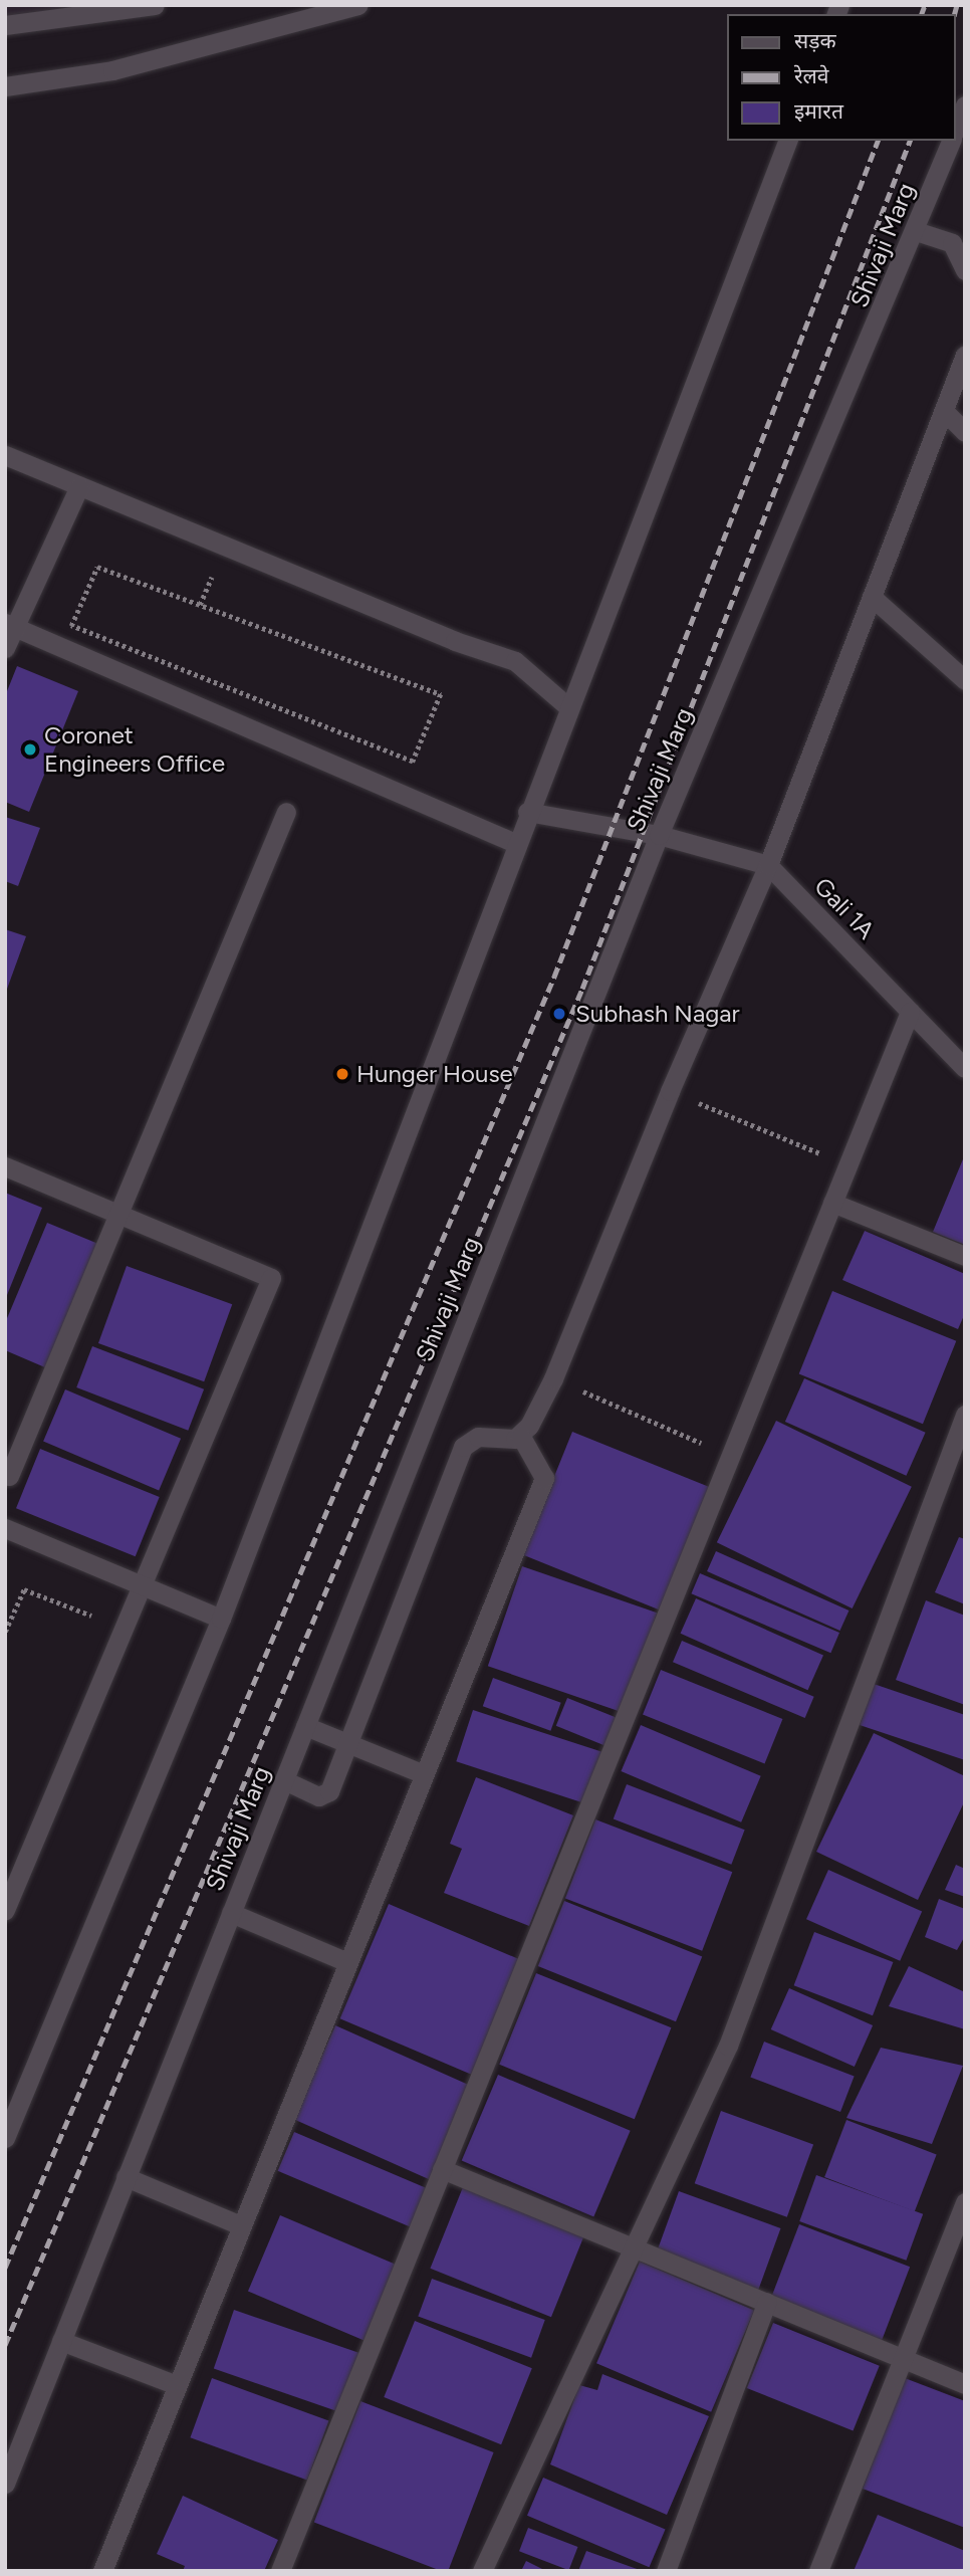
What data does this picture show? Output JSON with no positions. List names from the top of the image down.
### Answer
{
  "streets": {
    "street": ["Shivaji Marg", "Gali 1A"]
  },
  "places": ["Coronet Engineers Office", "Subhash Nagar", "Hunger House"],
  "legend": ["सड़क", "रेलवे", "इमारत"]
}
